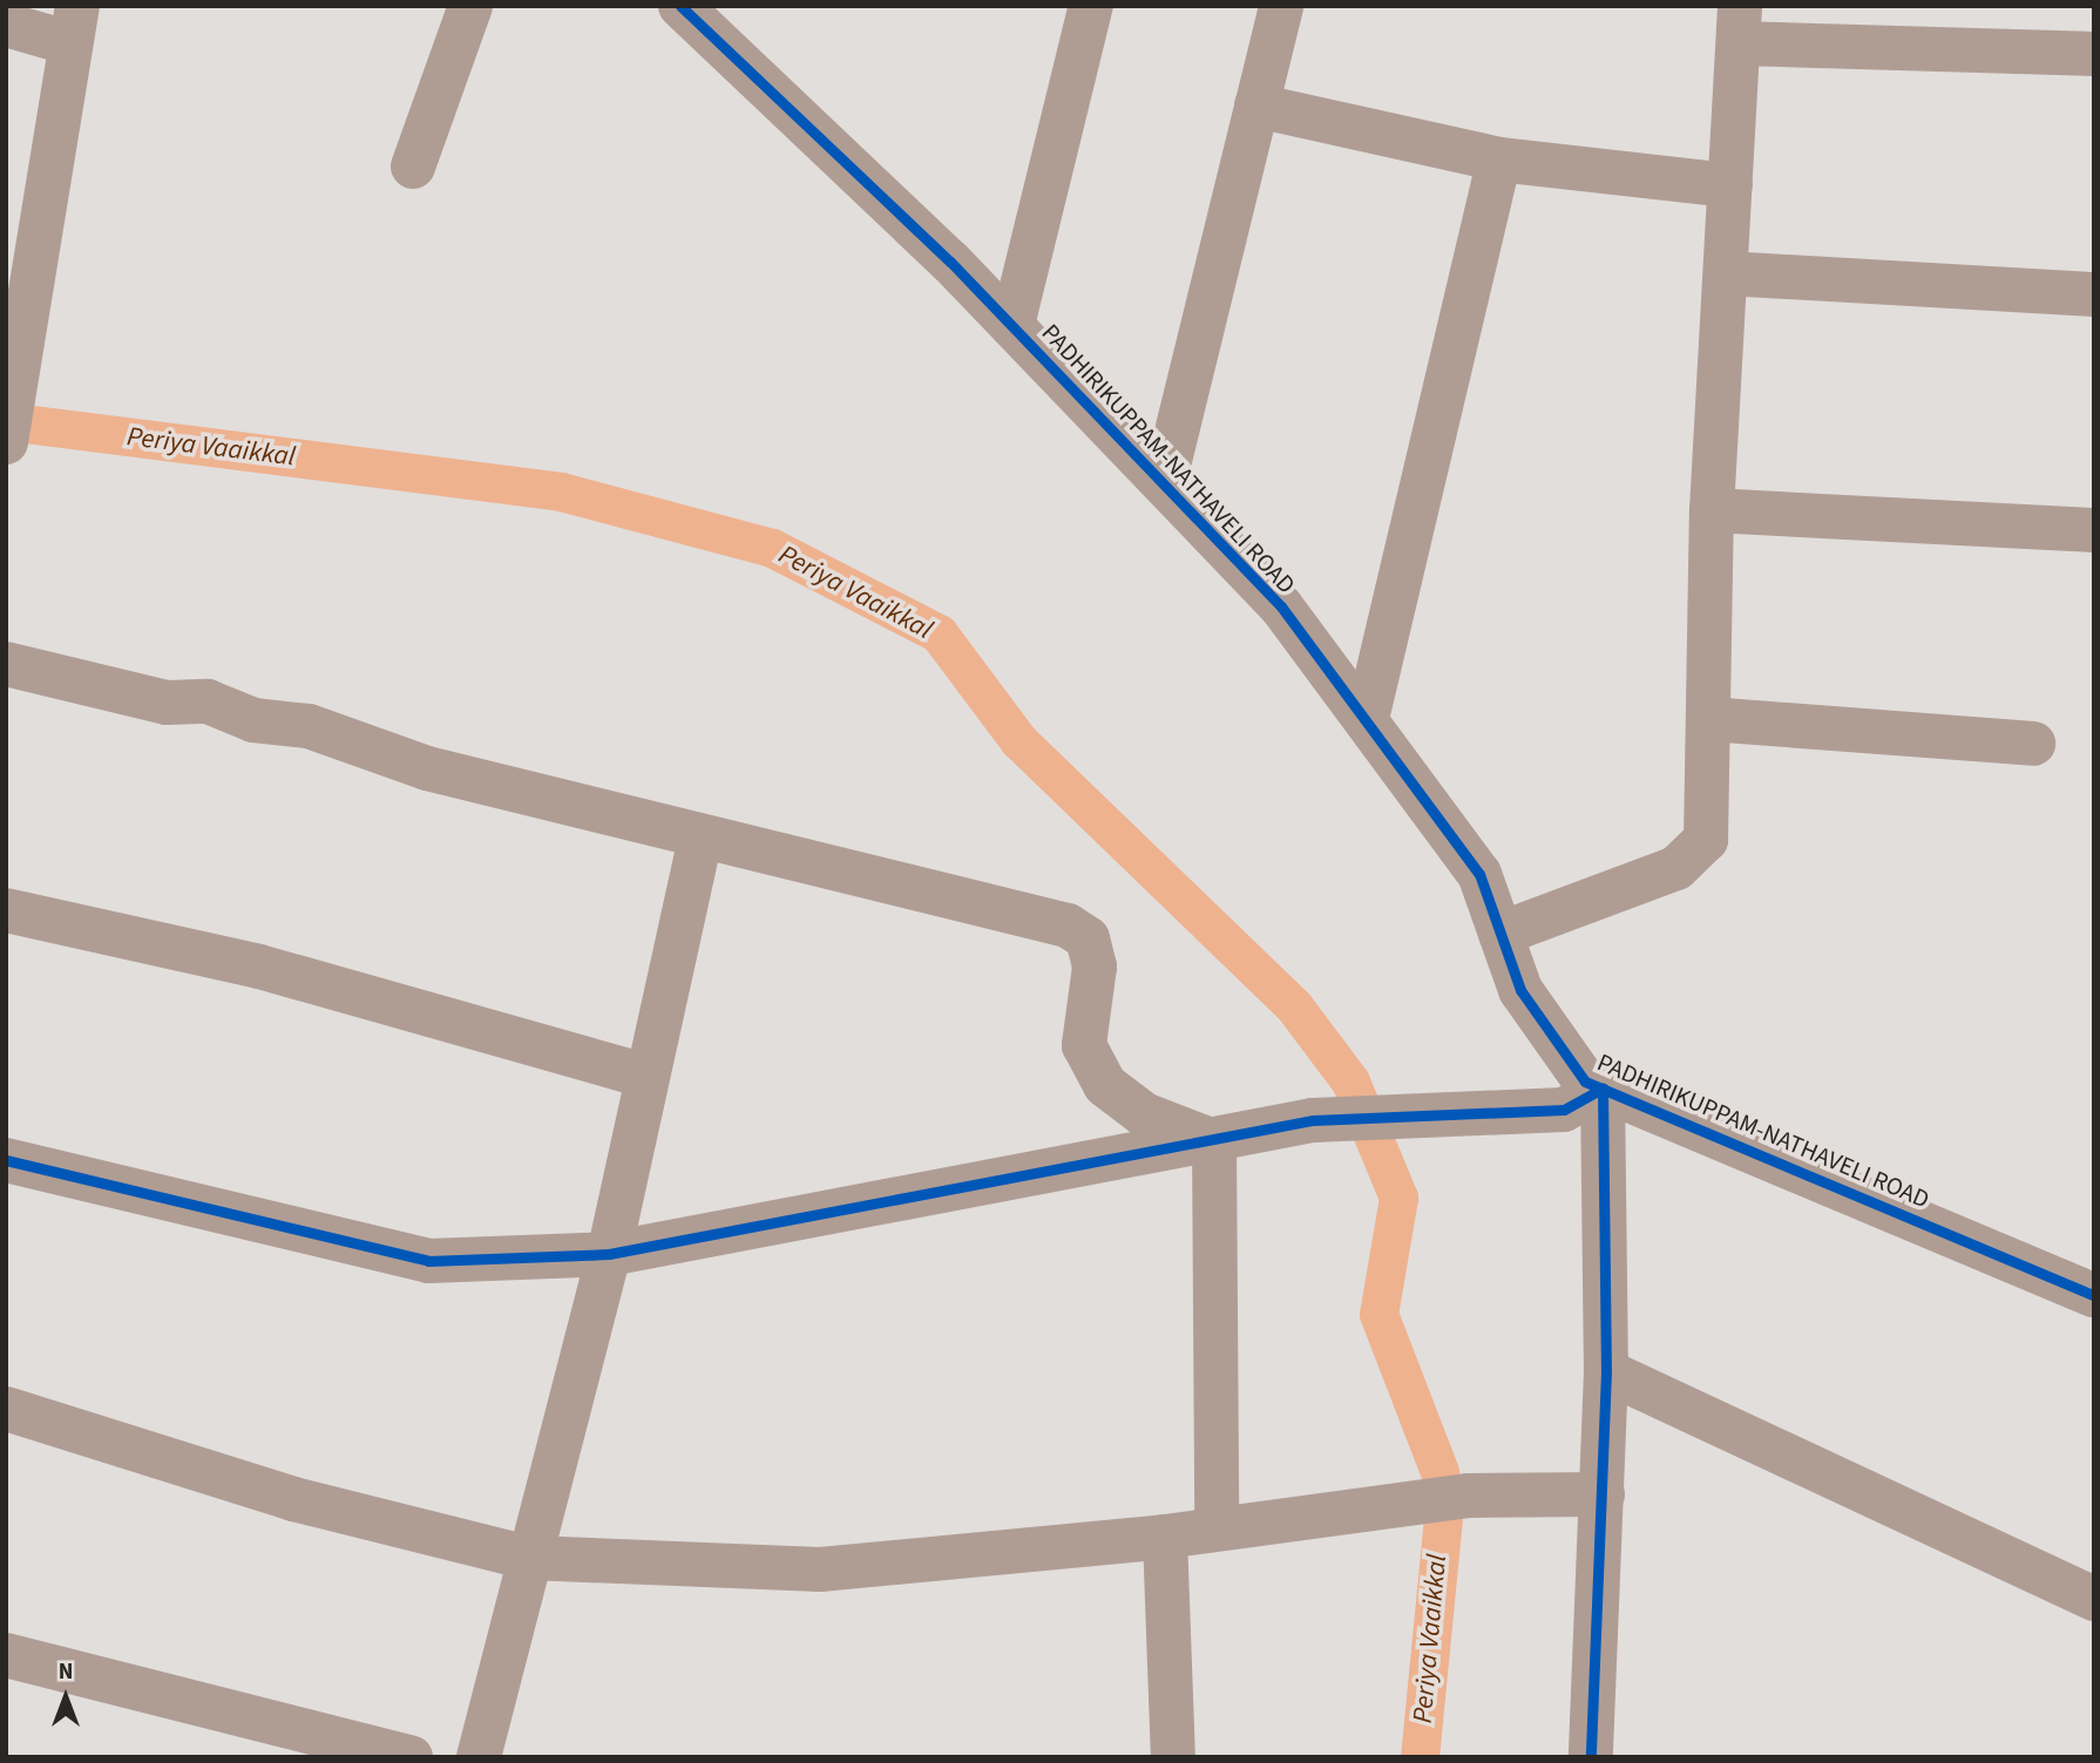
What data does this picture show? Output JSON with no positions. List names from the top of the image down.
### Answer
{
  "streets": {
    "street": ["PADHIRIKUPPAM-NATHAVELI ROAD"]
  },
  "water": ["Periya Vaaikkal"],
  "north": "top"
}
